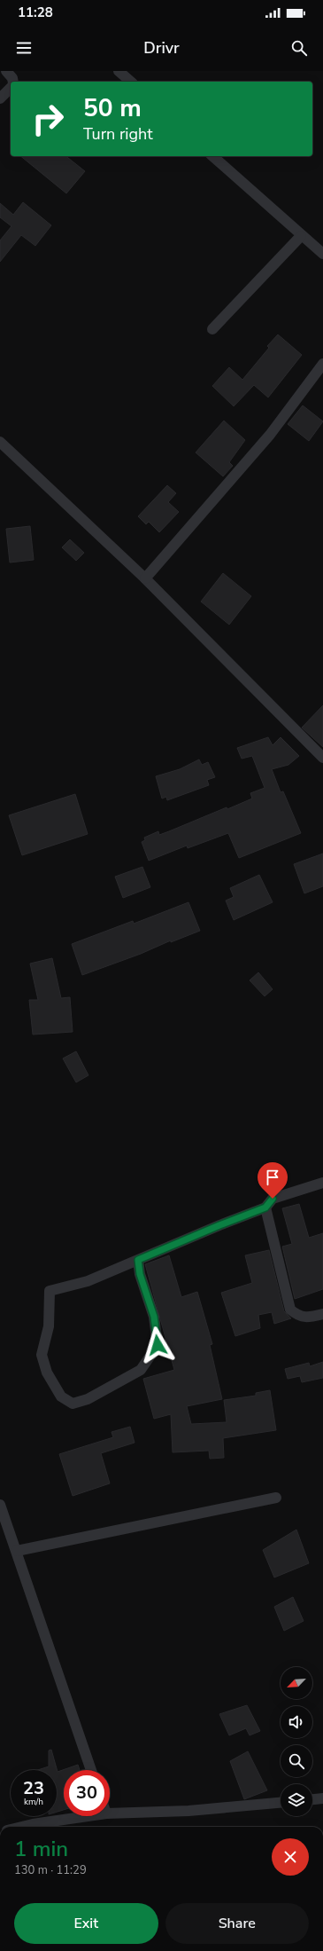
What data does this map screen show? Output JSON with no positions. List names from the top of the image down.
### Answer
{
  "north": "bottom left",
  "page": {
    "status": "11:28",
    "header": "Drivr",
    "turn": ["50 m", "Turn right"],
    "speed": "23 km/h",
    "limit": "30",
    "heading": ["1 min", "130 m · 11:29"],
    "buttons": ["Exit", "Share"]
  }
}
